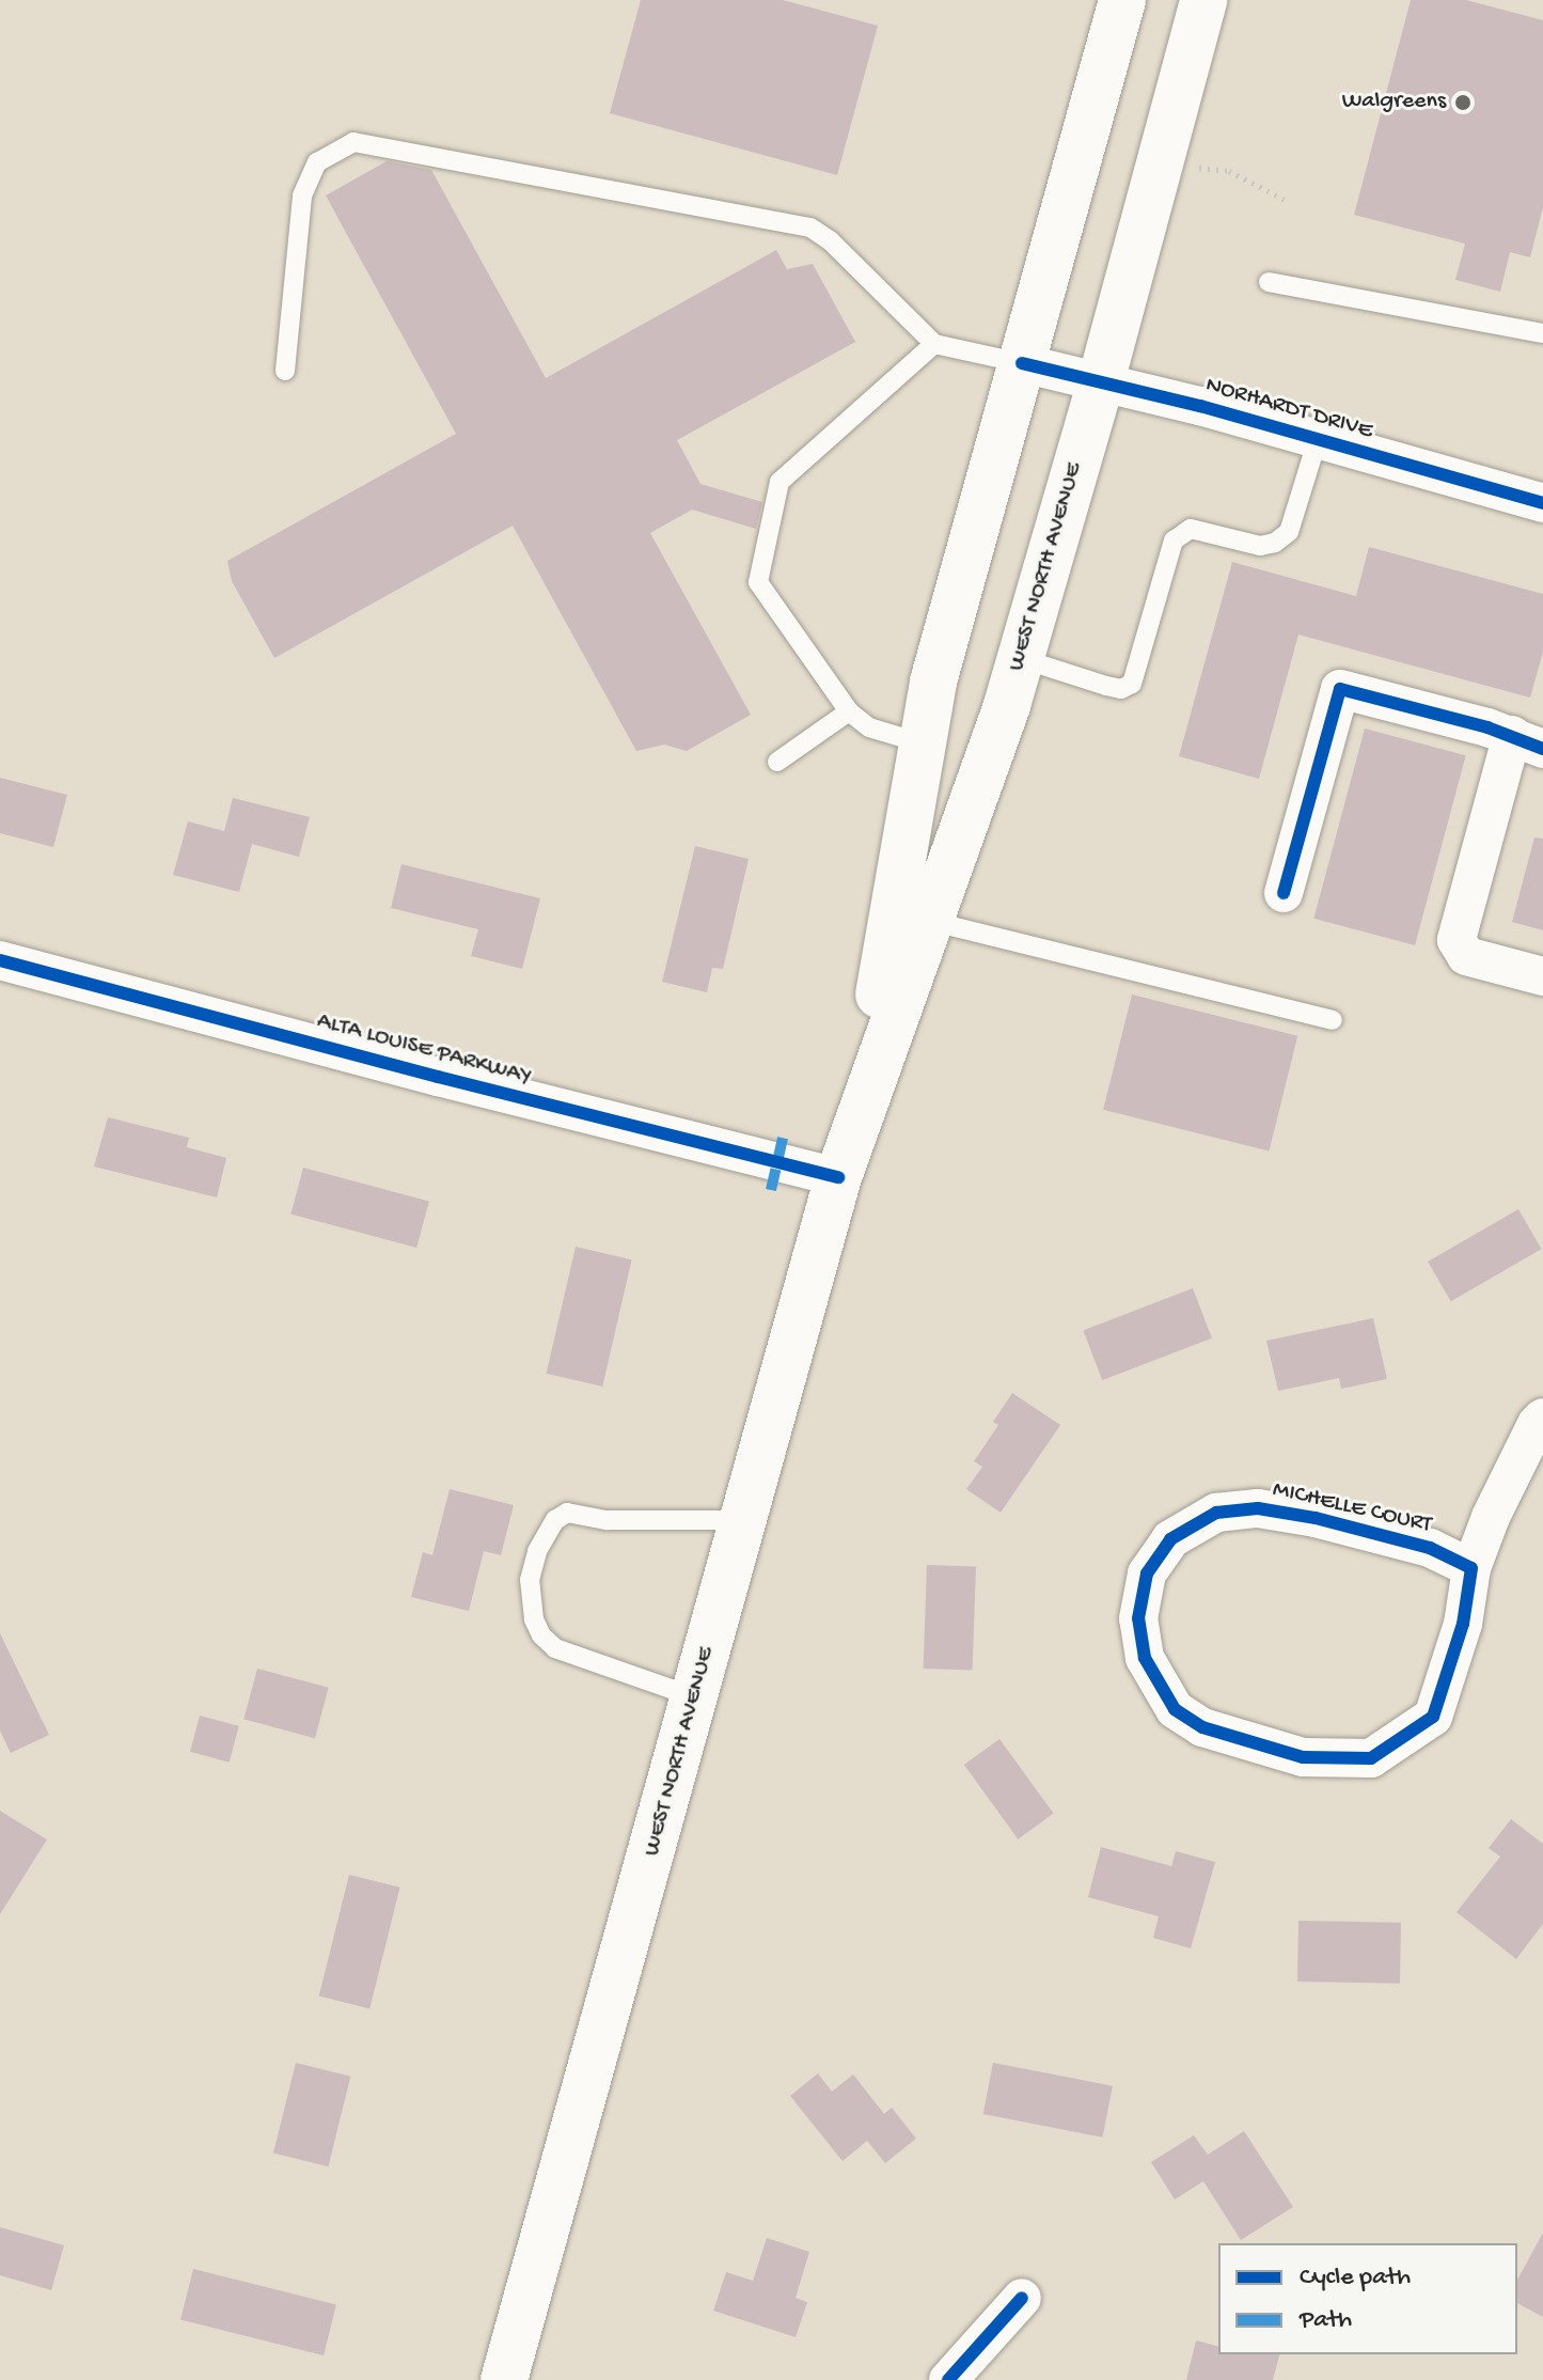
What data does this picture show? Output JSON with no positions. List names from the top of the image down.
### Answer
{
  "streets": {
    "main road": ["WEST NORTH AVENUE"],
    "street": ["NORHARDT DRIVE", "ALTA LOUISE PARKWAY", "MICHELLE COURT"]
  },
  "crossings": [
    ["NORHARDT DRIVE", "WEST NORTH AVENUE"],
    ["WEST NORTH AVENUE", "ALTA LOUISE PARKWAY"]
  ],
  "places": ["Walgreens"],
  "legend": ["Cycle path", "Path"]
}
